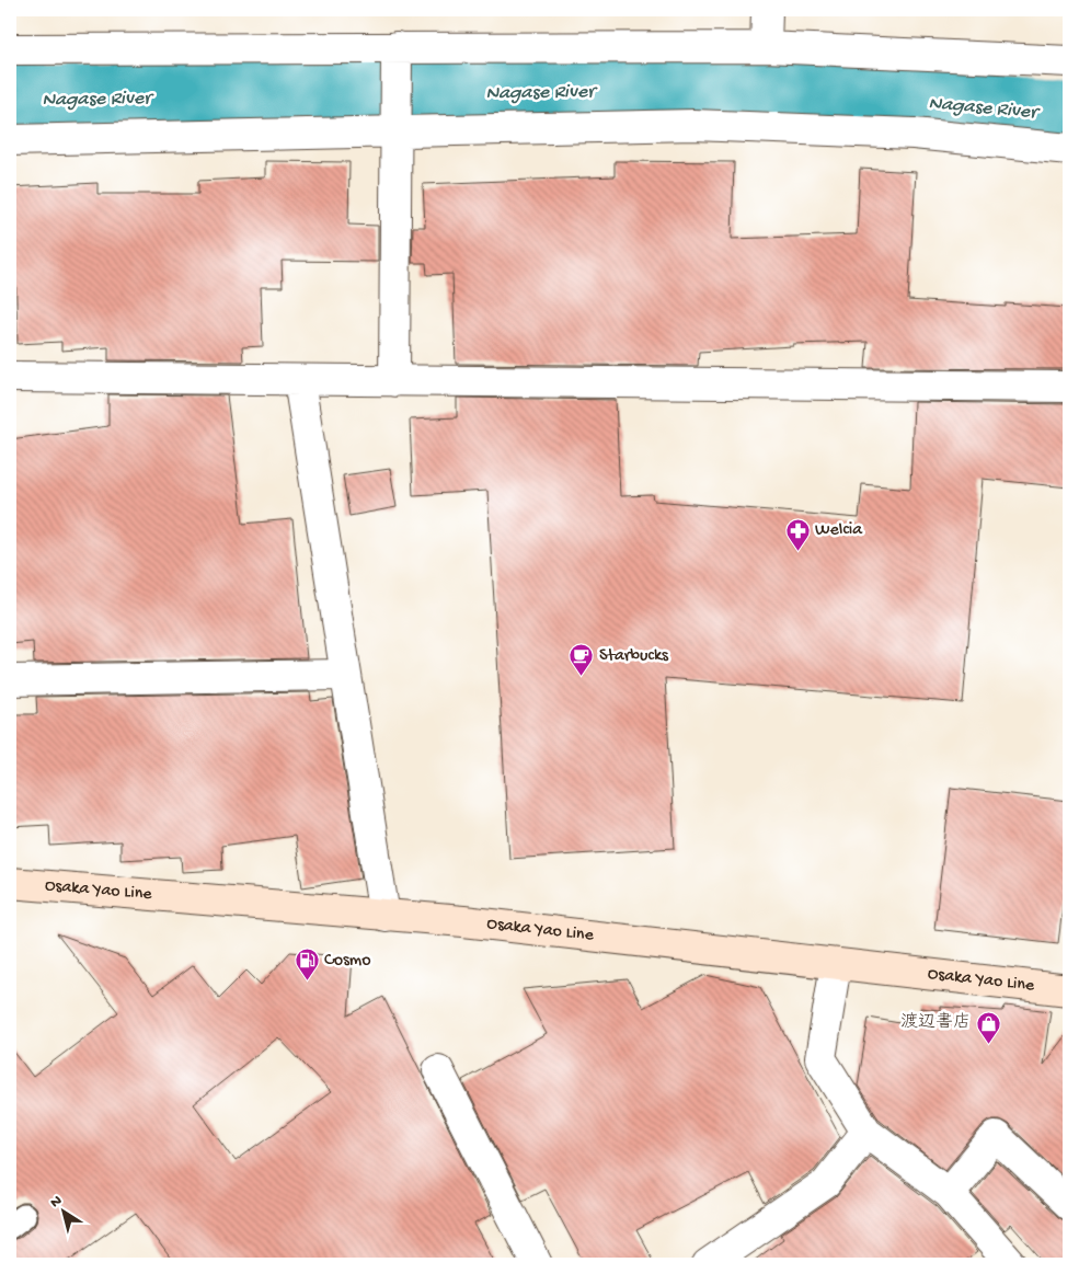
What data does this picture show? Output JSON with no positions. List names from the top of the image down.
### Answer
{
  "streets": {
    "main road": ["Osaka Yao Line"]
  },
  "water": ["Nagase River"],
  "places": {
    "pharmacy": ["Welcia"],
    "cafe": ["Starbucks"],
    "fuel station": ["Cosmo"],
    "shop": ["渡辺書店"]
  },
  "north": "top left"
}
